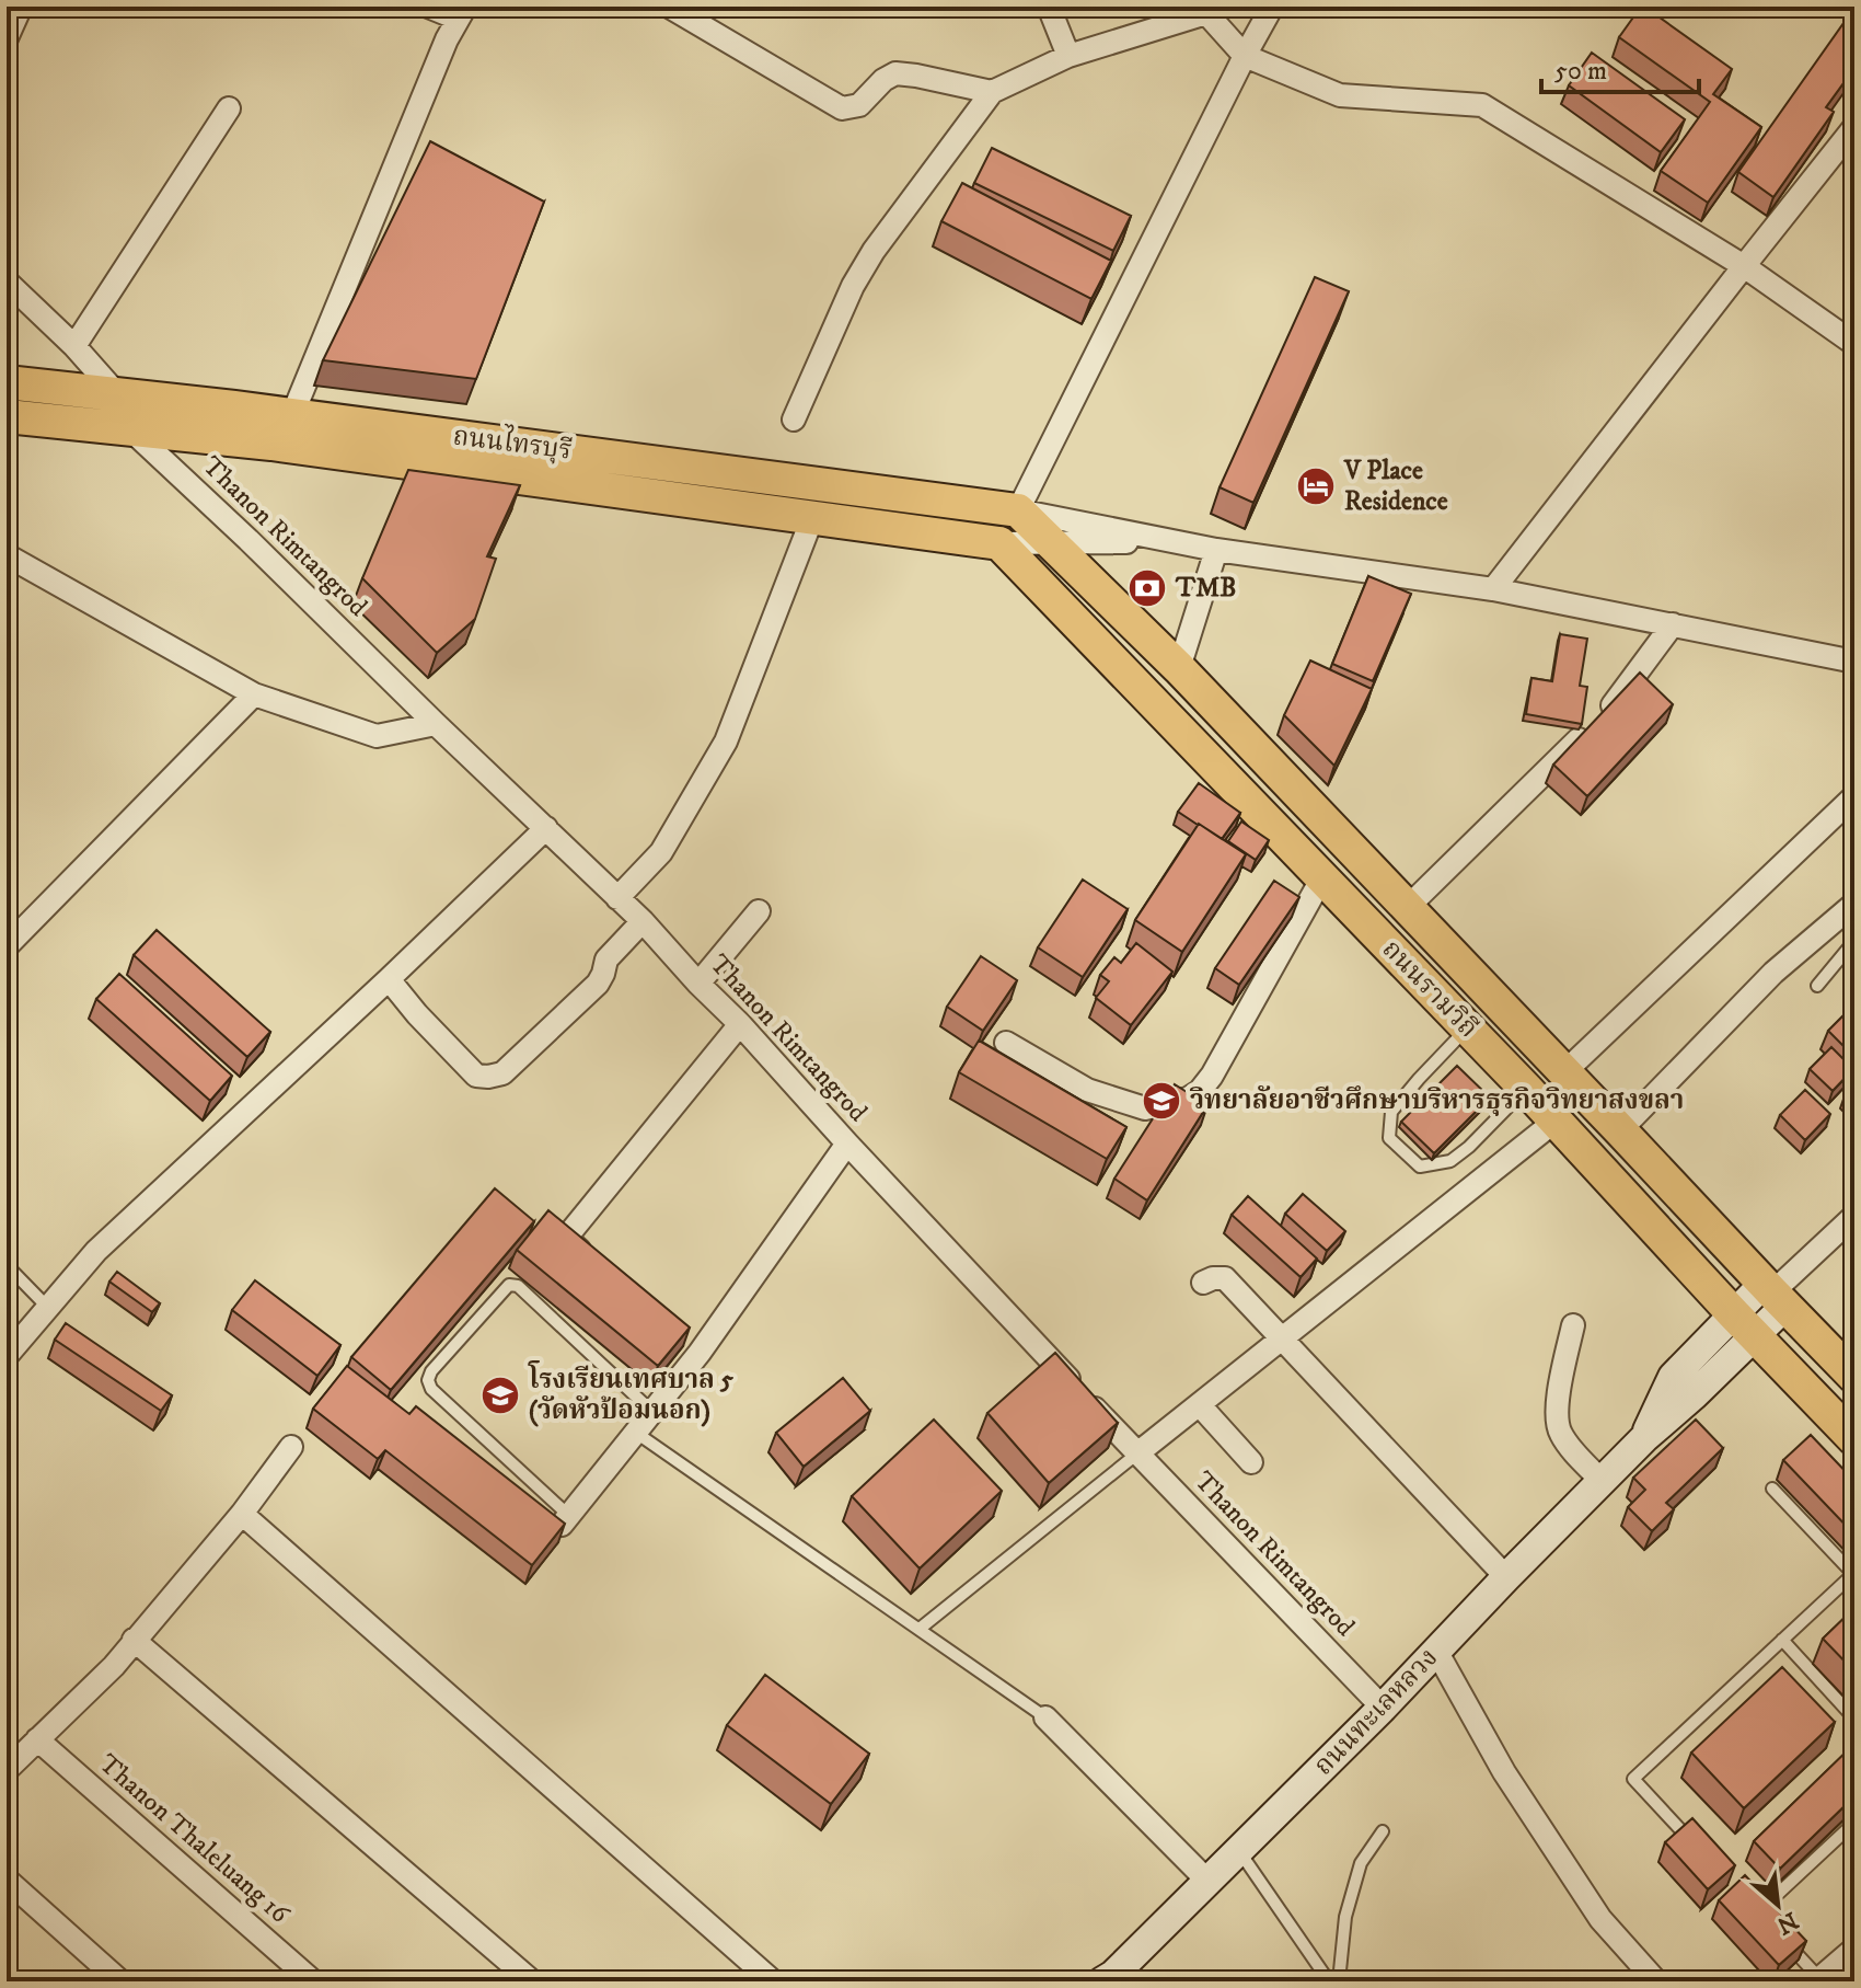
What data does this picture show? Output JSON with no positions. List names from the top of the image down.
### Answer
{
  "streets": {
    "main road": ["ถนนไทรบุรี", "ถนนรามวิถี", "ถนนทะเลหลวง"],
    "street": ["Thanon Rimtangrod", "Thanon Thaleluang 16"]
  },
  "crossings": [
    ["ถนนไทรบุรี", "Thanon Rimtangrod"],
    ["ถนนไทรบุรี", "ถนนรามวิถี"],
    ["Thanon Rimtangrod", "ถนนทะเลหลวง"],
    ["ถนนรามวิถี", "ถนนทะเลหลวง"]
  ],
  "places": {
    "hotel": ["V Place Residence"],
    "bank": ["TMB"],
    "school or university": ["วิทยาลัยอาชีวศึกษาบริหารธุรกิจวิทยาสงขลา", "โรงเรียนเทศบาล 5 (วัดหัวป้อมนอก)"]
  },
  "scale_bar": "50 m",
  "north": "bottom right"
}
